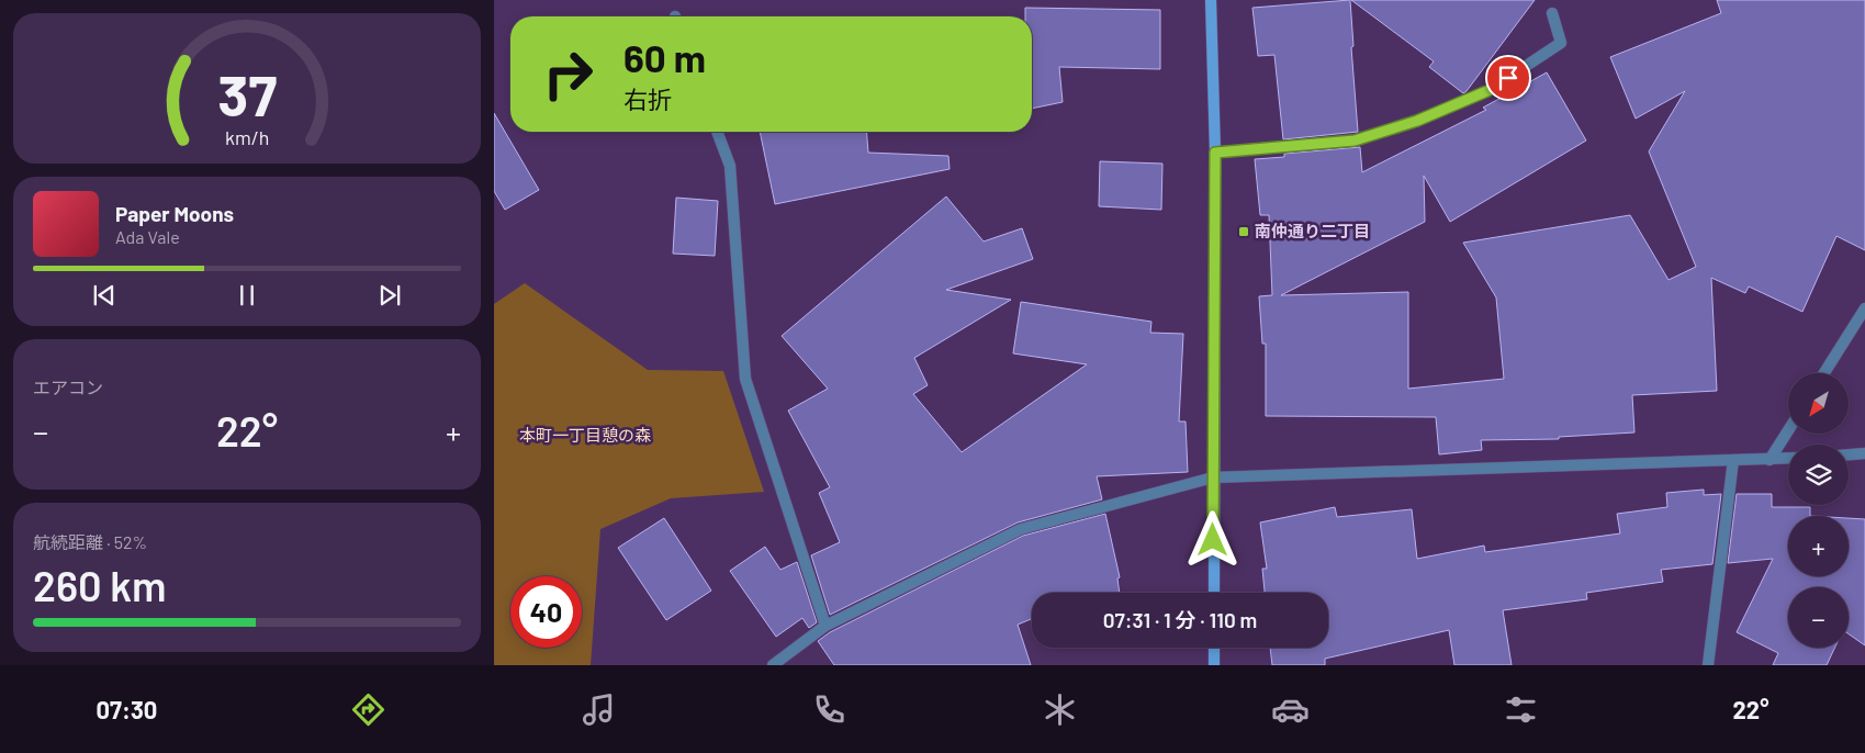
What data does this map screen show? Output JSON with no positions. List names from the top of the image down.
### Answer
{
  "parks": ["本町一丁目憩の森"],
  "places": {
    "transit": ["南仲通り二丁目"]
  },
  "north": "bottom left",
  "page": {
    "turn": ["60 m", "右折"],
    "song": ["Paper Moons", "Ada Vale"],
    "tile": [
      "エアコン",
      ["航続距離 · 52%", "260 km"]
    ],
    "map_buttons": ["+", "−"],
    "heat": ["−", "22°", "+"],
    "limit": "40",
    "trip": "07:31 · 1 分 · 110 m",
    "tabs": ["07:30", "22°"],
    "gauge": ["37", "km/h"]
  }
}
